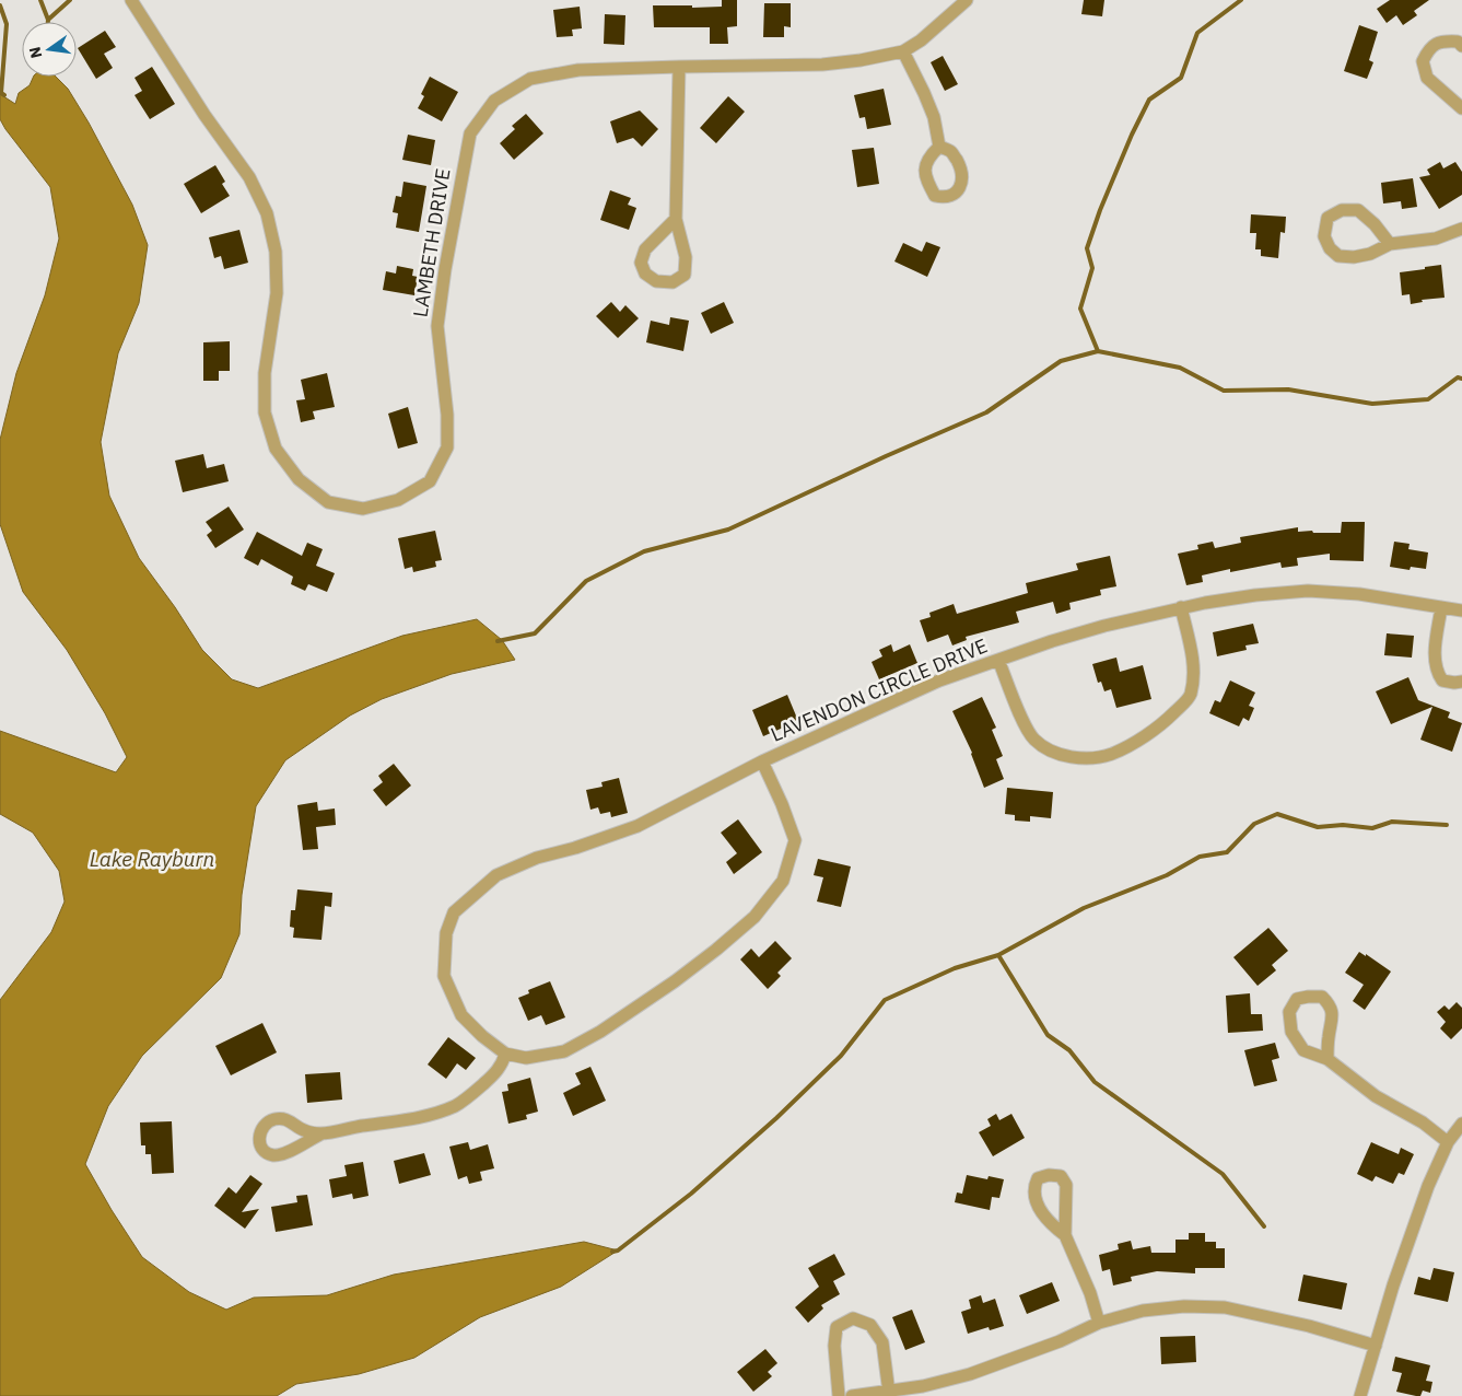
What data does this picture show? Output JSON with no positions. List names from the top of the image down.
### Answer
{
  "streets": {
    "street": ["LAMBETH DRIVE", "LAVENDON CIRCLE DRIVE"]
  },
  "water": ["Lake Rayburn"],
  "north": "left"
}
